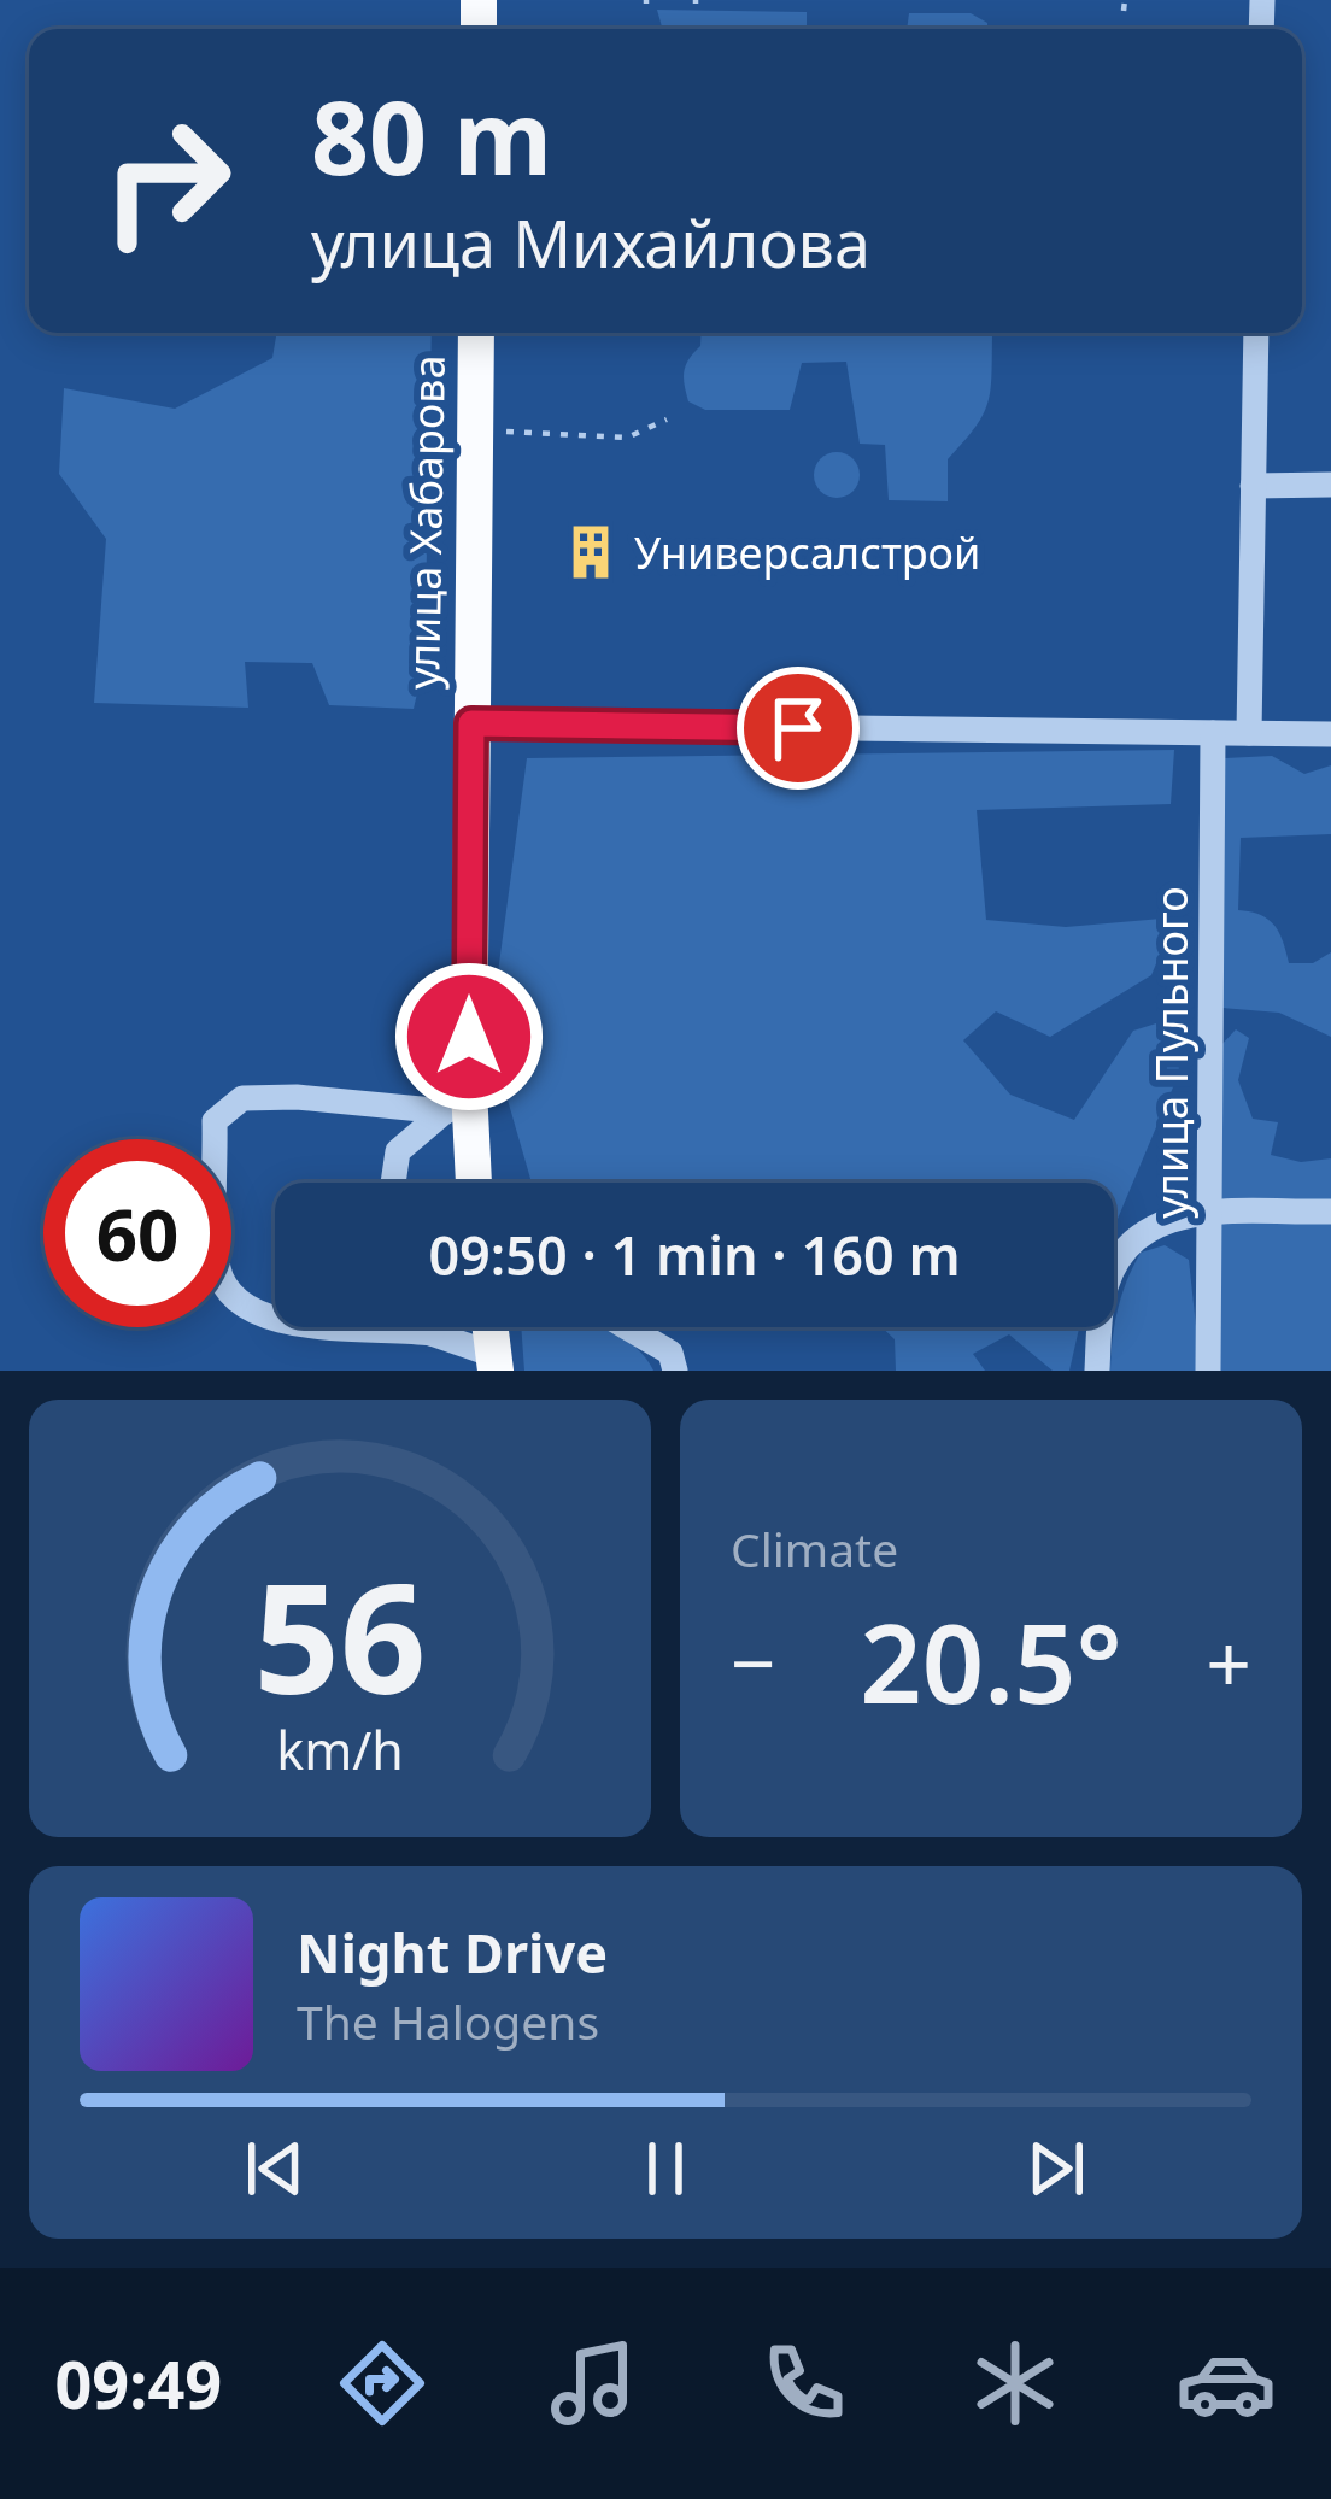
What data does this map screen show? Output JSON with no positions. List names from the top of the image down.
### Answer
{
  "streets": {
    "main road": ["улица Хабарова"],
    "street": ["улица Пульного"]
  },
  "places": {
    "building": ["Универсалстрой"]
  },
  "page": {
    "turn": ["80 m", "улица Михайлова"],
    "limit": "60",
    "trip": "09:50 · 1 min · 160 m",
    "tile": "Climate",
    "heat": ["−", "20.5°", "+"],
    "song": ["Night Drive", "The Halogens"],
    "tabs": "09:49",
    "gauge": ["56", "km/h"]
  }
}
